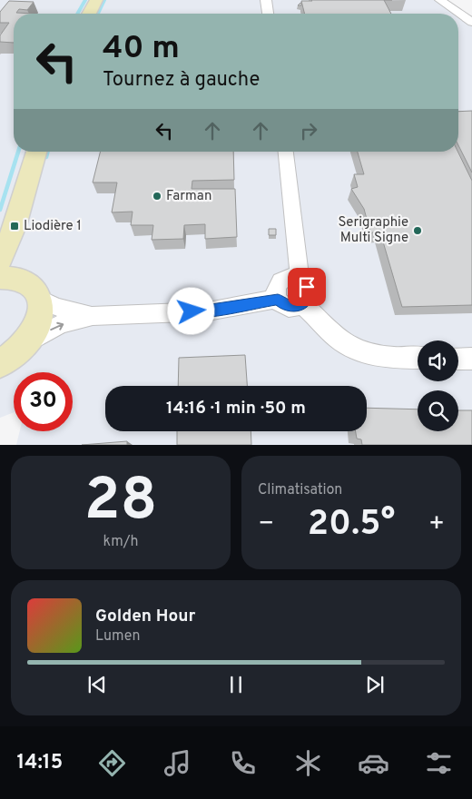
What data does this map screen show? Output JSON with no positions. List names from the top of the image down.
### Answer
{
  "places": {
    "other": ["Farman", "Serigraphie Multi Signe"],
    "transit": ["Liodière 1"]
  },
  "page": {
    "turn": ["40 m", "Tournez à gauche"],
    "limit": "30",
    "trip": "14:16 · 1 min · 50 m",
    "tile": [
      ["28", "km/h"],
      "Climatisation"
    ],
    "heat": ["−", "20.5°", "+"],
    "song": ["Golden Hour", "Lumen"],
    "tabs": "14:15"
  }
}
